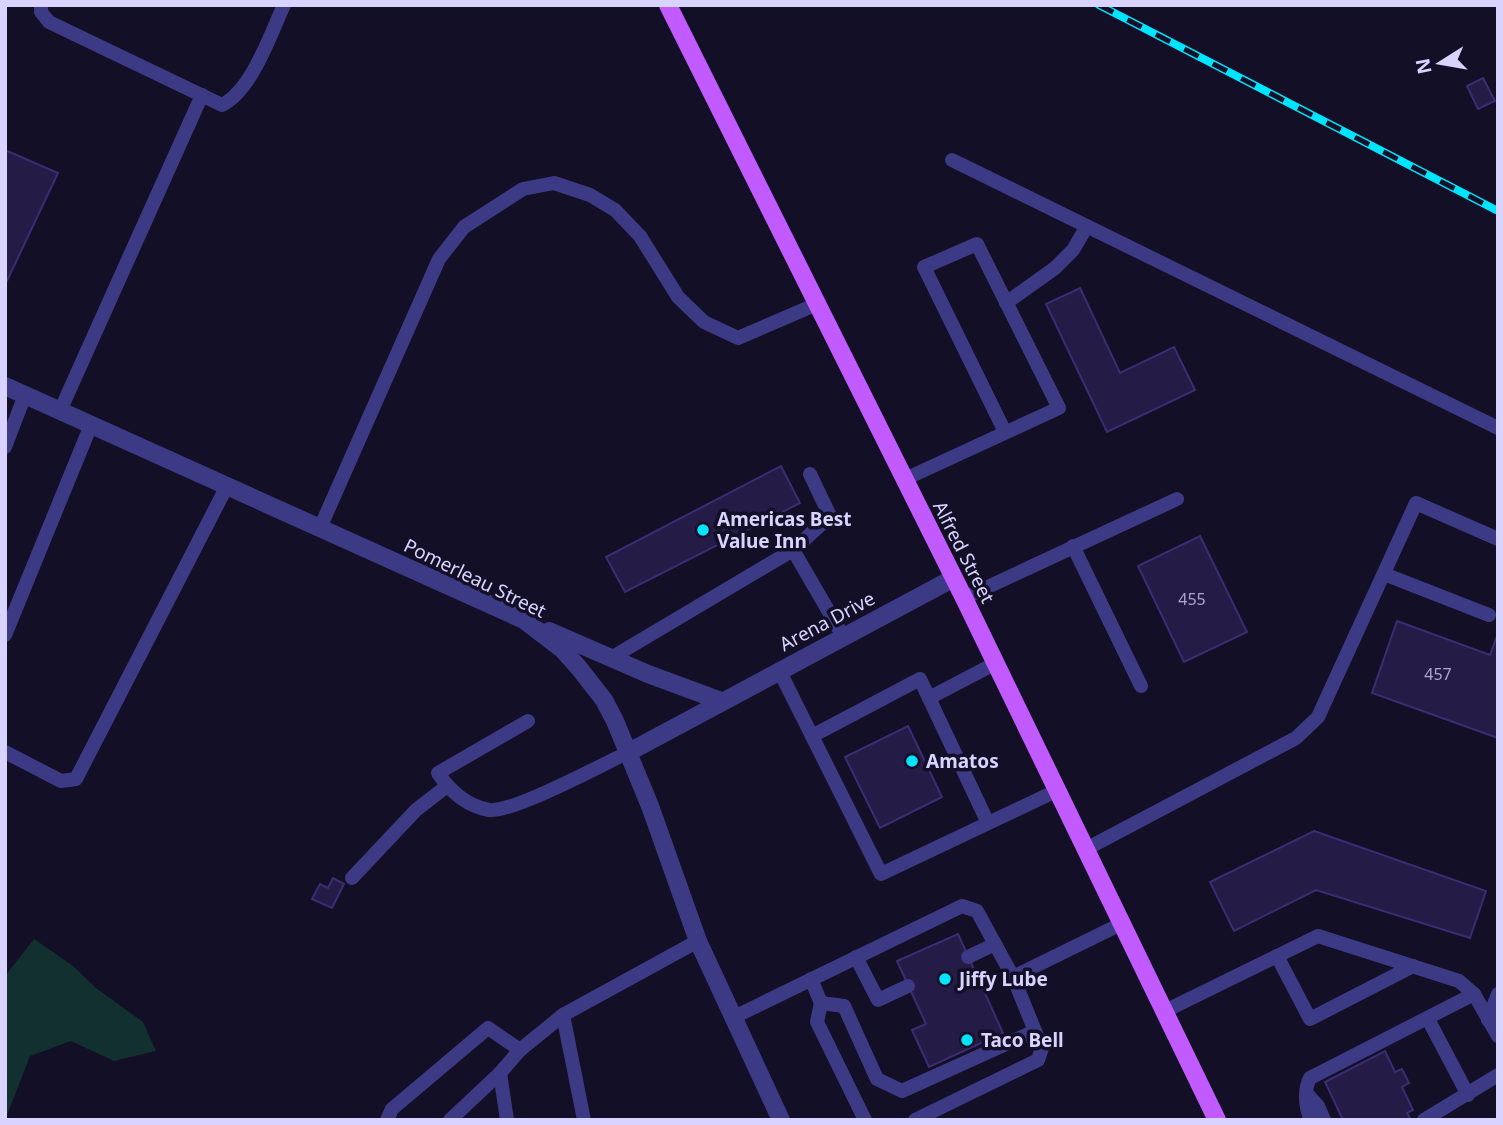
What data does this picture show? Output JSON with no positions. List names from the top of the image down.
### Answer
{
  "streets": {
    "main road": ["Alfred Street"],
    "street": ["Pomerleau Street", "Arena Drive"]
  },
  "crossings": [
    ["Alfred Street", "Arena Drive"],
    ["Pomerleau Street", "Arena Drive"]
  ],
  "places": [
    "Americas Best Value Inn",
    "Amatos",
    "Jiffy Lube",
    "Taco Bell"
  ],
  "house_numbers": ["455", "457"],
  "north": "left"
}
